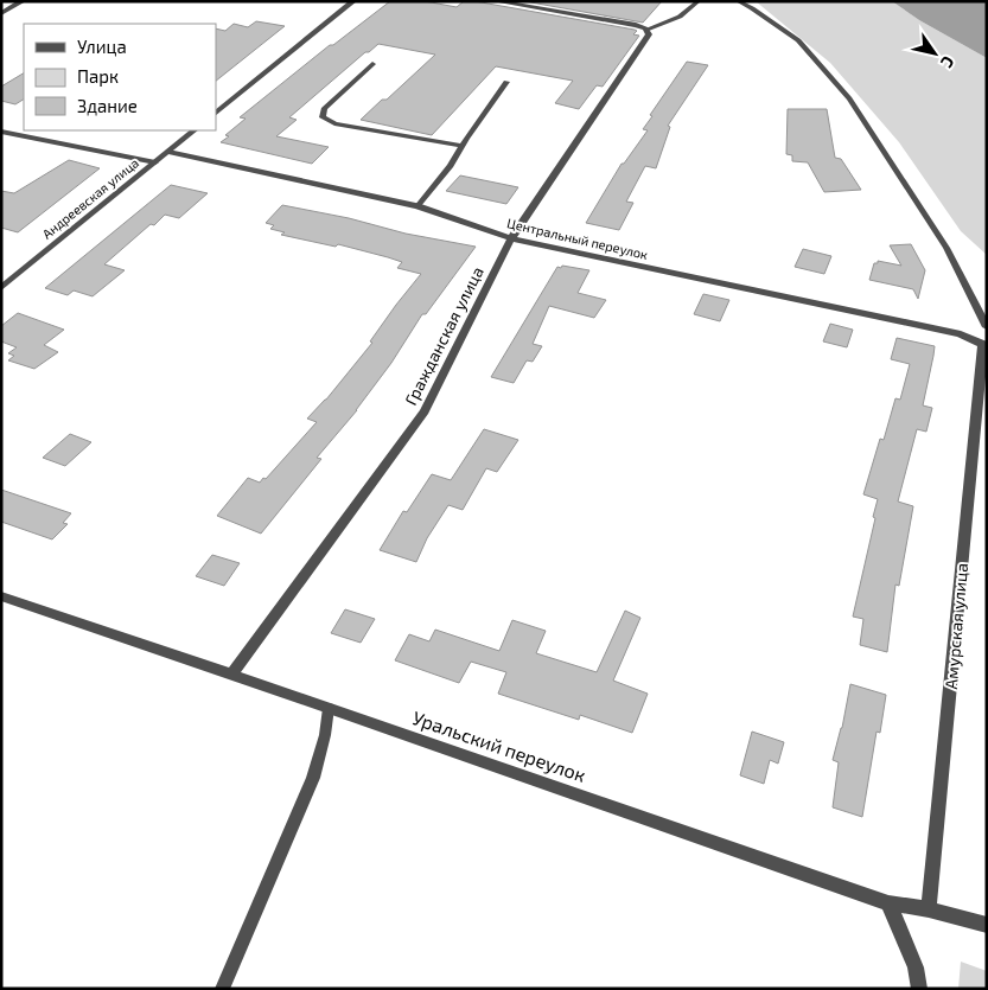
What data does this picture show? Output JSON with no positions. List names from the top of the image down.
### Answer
{
  "streets": {
    "street": [
      "Андреевская улица",
      "Центральный переулок",
      "Гражданская улица",
      "Амурская улица",
      "Уральский переулок"
    ]
  },
  "crossings": [
    ["Андреевская улица", "Центральный переулок"],
    ["Центральный переулок", "Гражданская улица"],
    ["Центральный переулок", "Амурская улица"],
    ["Гражданская улица", "Уральский переулок"],
    ["Амурская улица", "Уральский переулок"]
  ],
  "legend": ["Улица", "Парк", "Здание"],
  "north": "bottom right"
}
